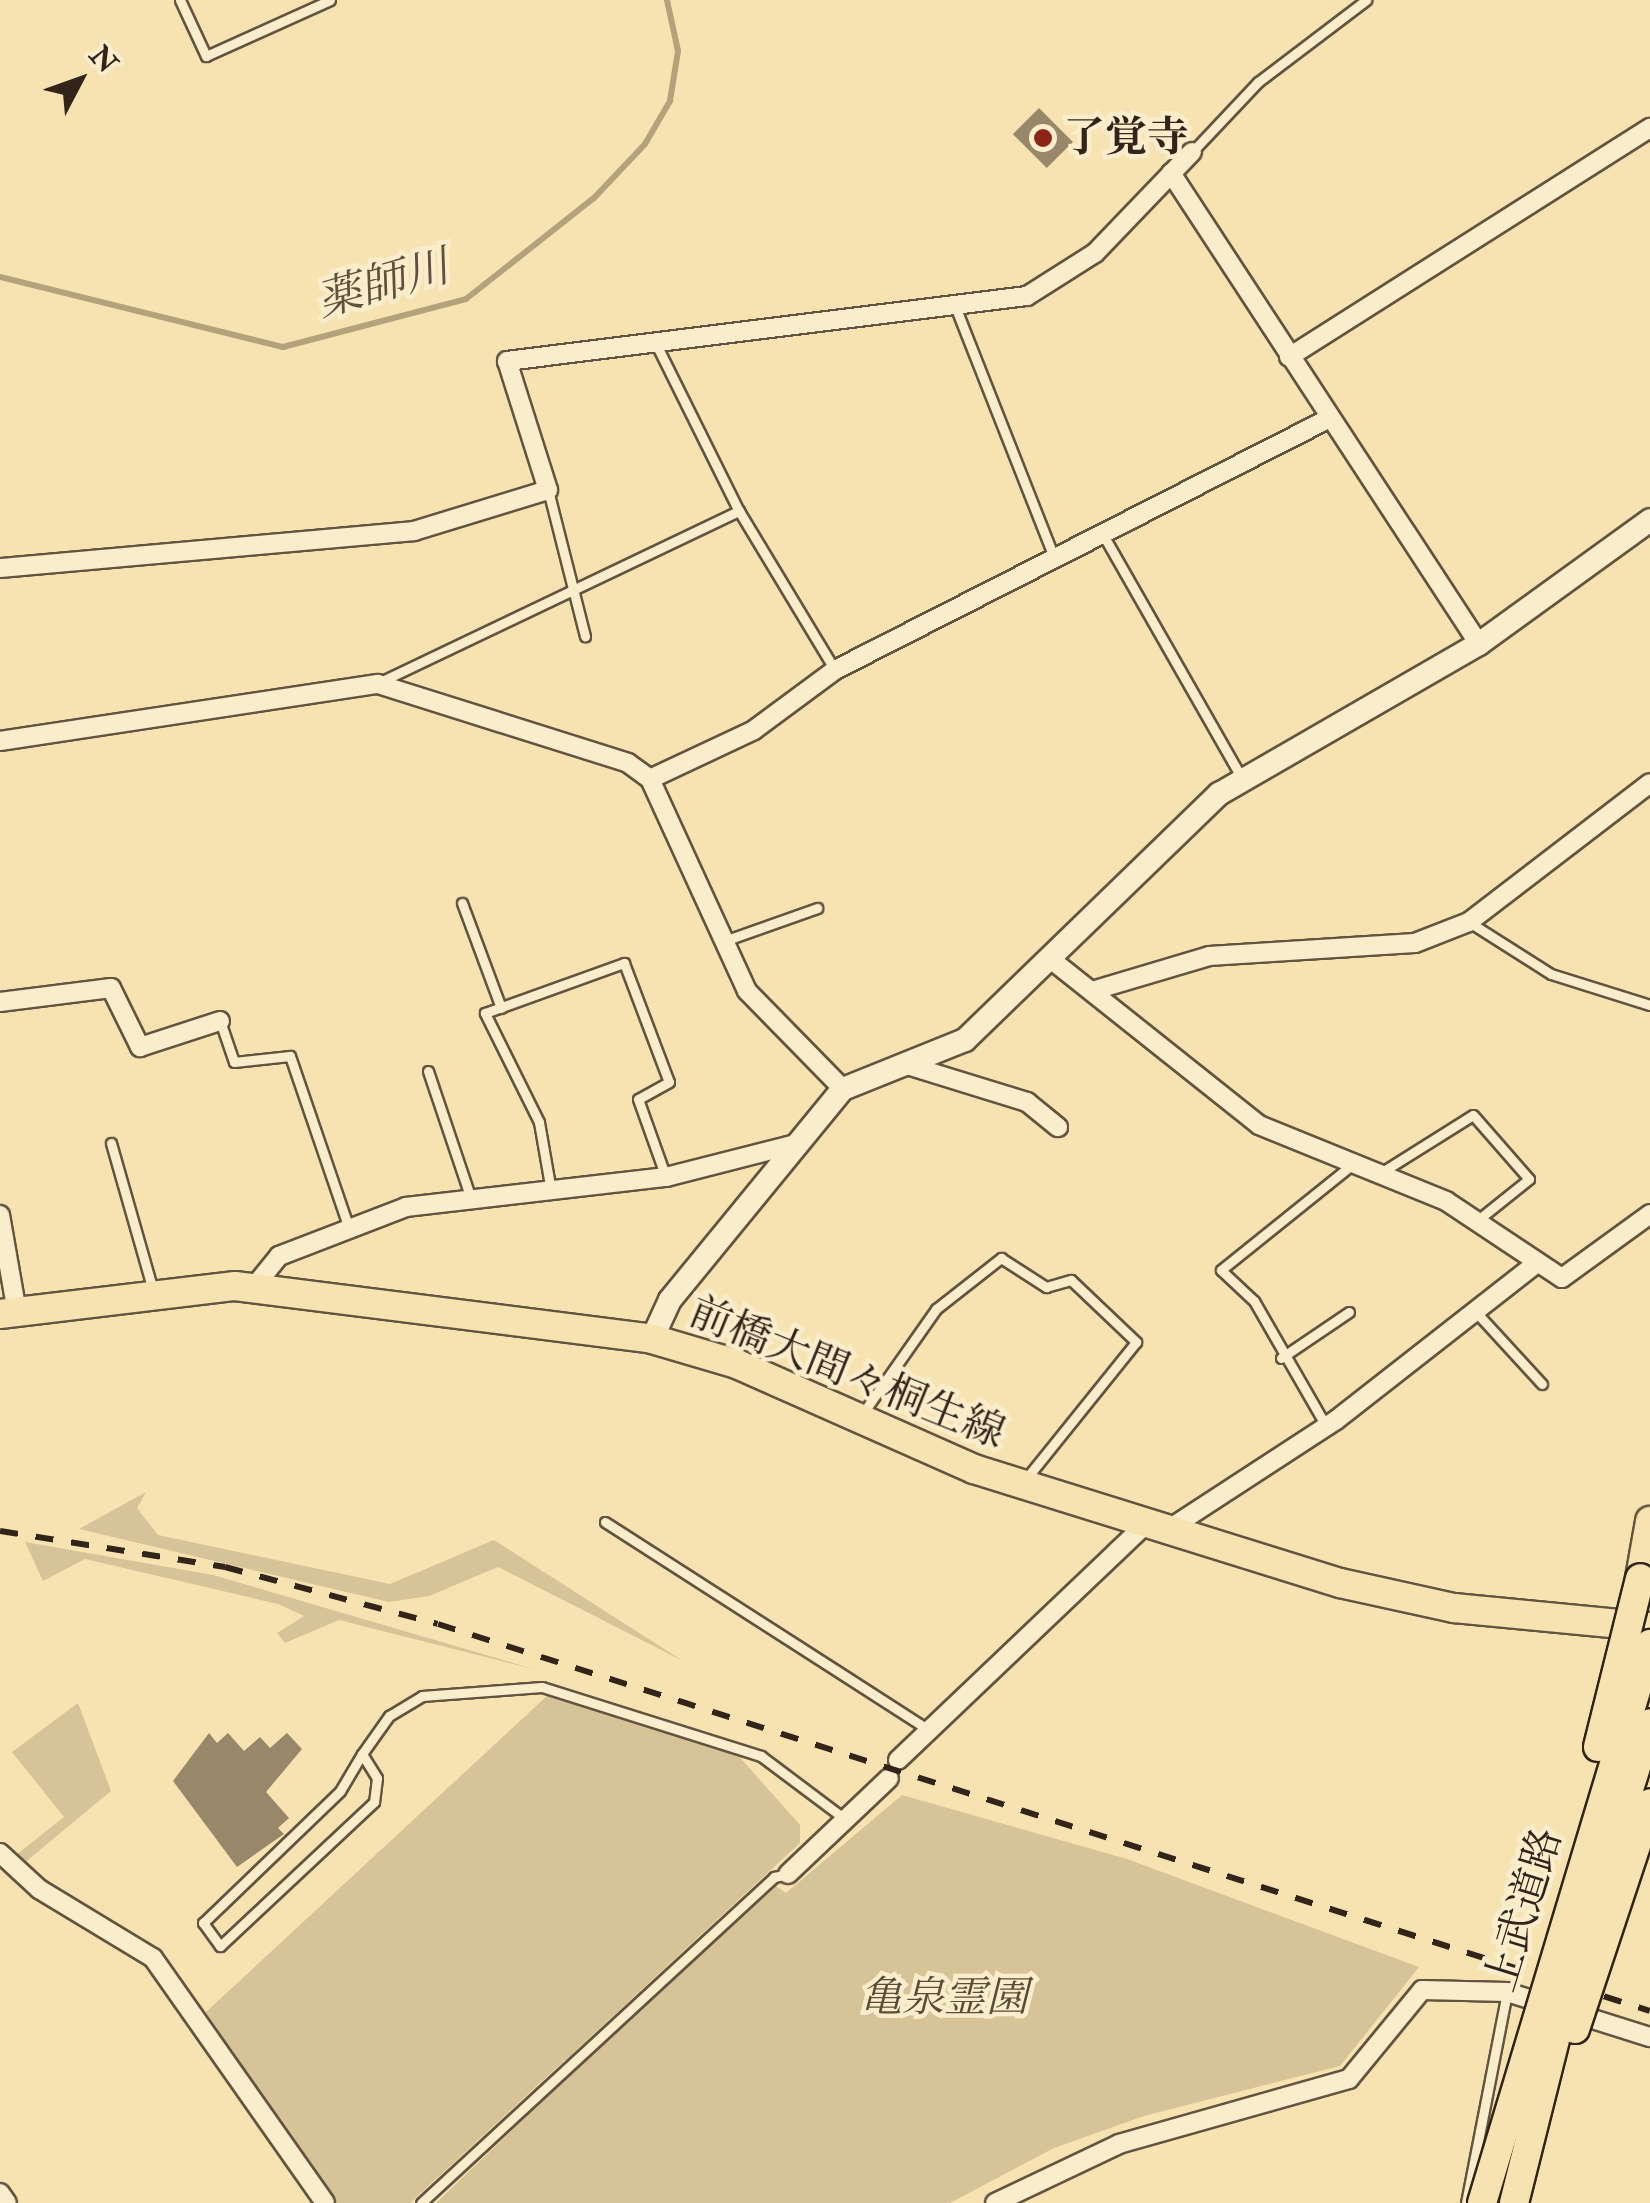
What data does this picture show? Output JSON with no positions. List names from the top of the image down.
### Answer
{
  "streets": {
    "main road": ["前橋大間々桐生線", "上武道路"]
  },
  "water": ["薬師川"],
  "parks": ["亀泉霊園"],
  "places": ["了覚寺"],
  "north": "top right"
}
